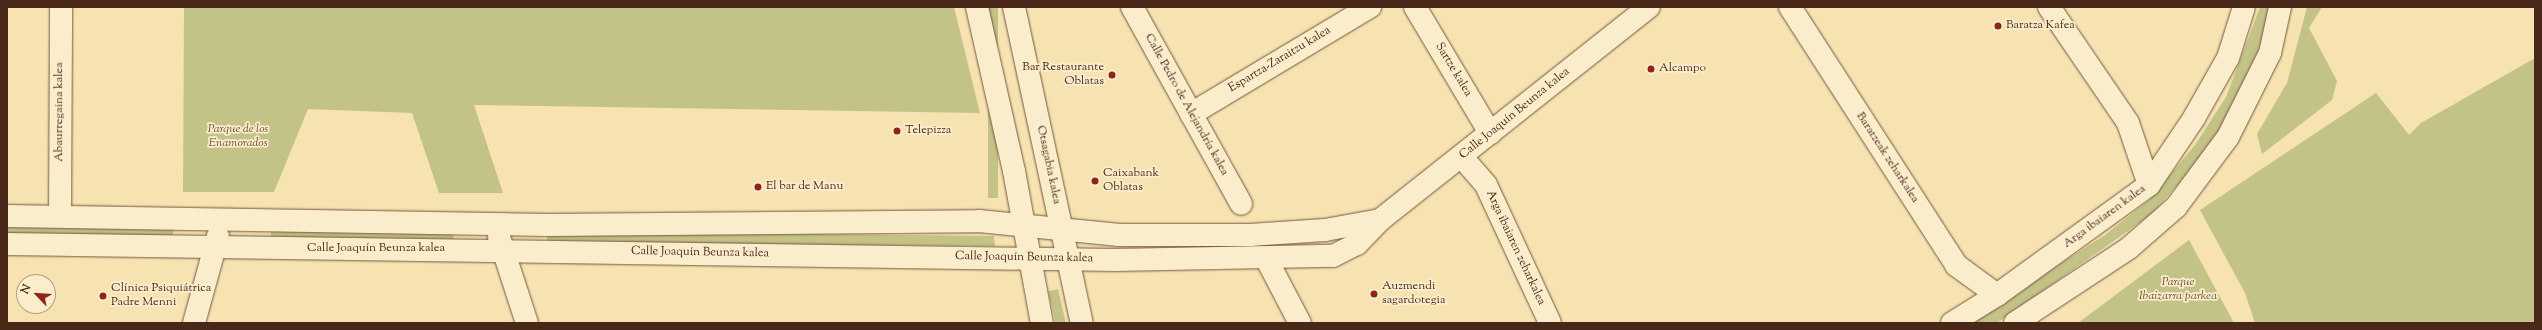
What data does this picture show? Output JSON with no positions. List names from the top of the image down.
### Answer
{
  "streets": {
    "street": [
      "Espartza-Zaraitzu kalea",
      "Sartze kalea",
      "Calle Pedro de Alejandría kalea",
      "Abaurregaina kalea",
      "Calle Joaquín Beunza kalea",
      "Baratzeak zeharkalea",
      "Otsagabia kalea",
      "Arga ibaiaren kalea",
      "Arga ibaiaren zeharkalea"
    ]
  },
  "crossings": [
    ["Espartza-Zaraitzu kalea", "Calle Pedro de Alejandría kalea"],
    ["Sartze kalea", "Calle Joaquín Beunza kalea"],
    ["Abaurregaina kalea", "Calle Joaquín Beunza kalea"],
    ["Calle Joaquín Beunza kalea", "Otsagabia kalea"],
    ["Calle Joaquín Beunza kalea", "Arga ibaiaren zeharkalea"],
    ["Baratzeak zeharkalea", "Arga ibaiaren kalea"]
  ],
  "parks": ["Parque de los Enamorados", "Parque Ibaizarra parkea"],
  "places": [
    "Baratza Kafea",
    "Alcampo",
    "Bar Restaurante Oblatas",
    "Telepizza",
    "Caixabank Oblatas",
    "El bar de Manu",
    "Auzmendi sagardotegia",
    "Clínica Psiquiátrica Padre Menni"
  ],
  "north": "top left"
}
